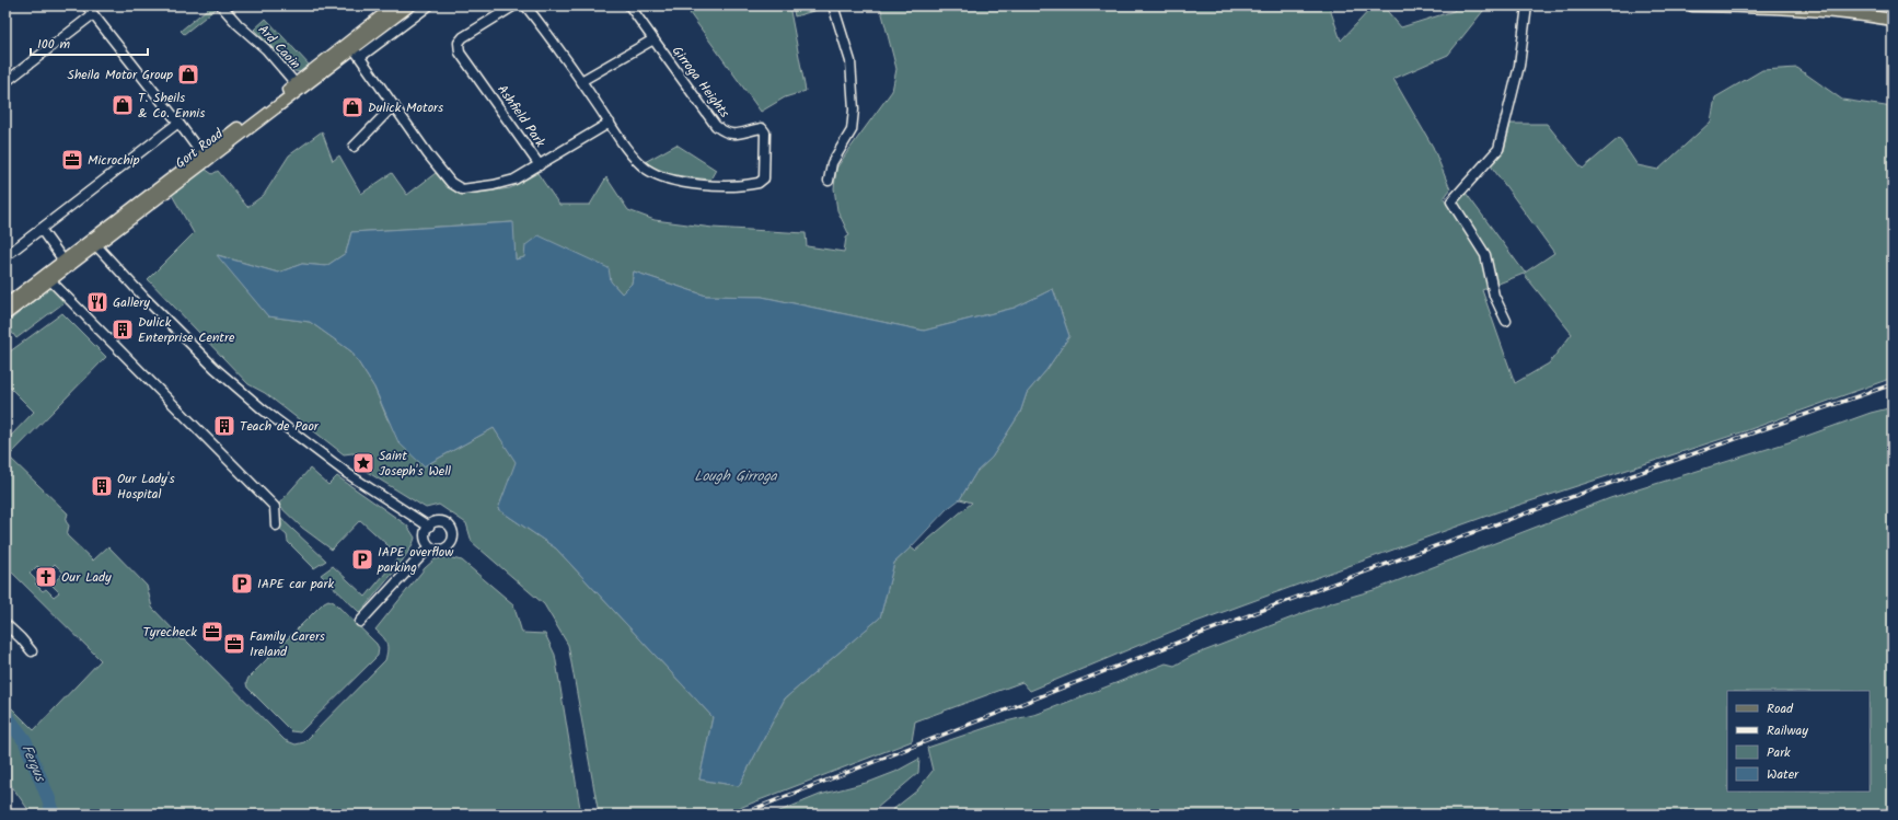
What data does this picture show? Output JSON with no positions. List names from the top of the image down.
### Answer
{
  "streets": {
    "main road": ["Gort Road"],
    "street": ["Ard Caoin", "Girroga Heights", "Ashfield Park"]
  },
  "crossings": [
    ["Ard Caoin", "Gort Road"],
    ["Ashfield Park", "Gort Road"]
  ],
  "water": ["Lough Girroga", "Fergus"],
  "places": {
    "shop": ["Sheila Motor Group", "T. Sheils & Co. Ennis", "Dulick Motors"],
    "office": ["Microchip", "Tyrecheck", "Family Carers Ireland"],
    "restaurant": ["Gallery"],
    "building": ["Dulick Enterprise Centre", "Teach de Paor", "Our Lady's Hospital"],
    "place": ["Saint Joseph's Well"],
    "parking": ["IAPE overflow parking", "IAPE car park"],
    "church": ["Our Lady"]
  },
  "legend": [
    "Road",
    "Railway",
    "Park",
    "Water"
  ],
  "scale_bar": "100 m"
}
